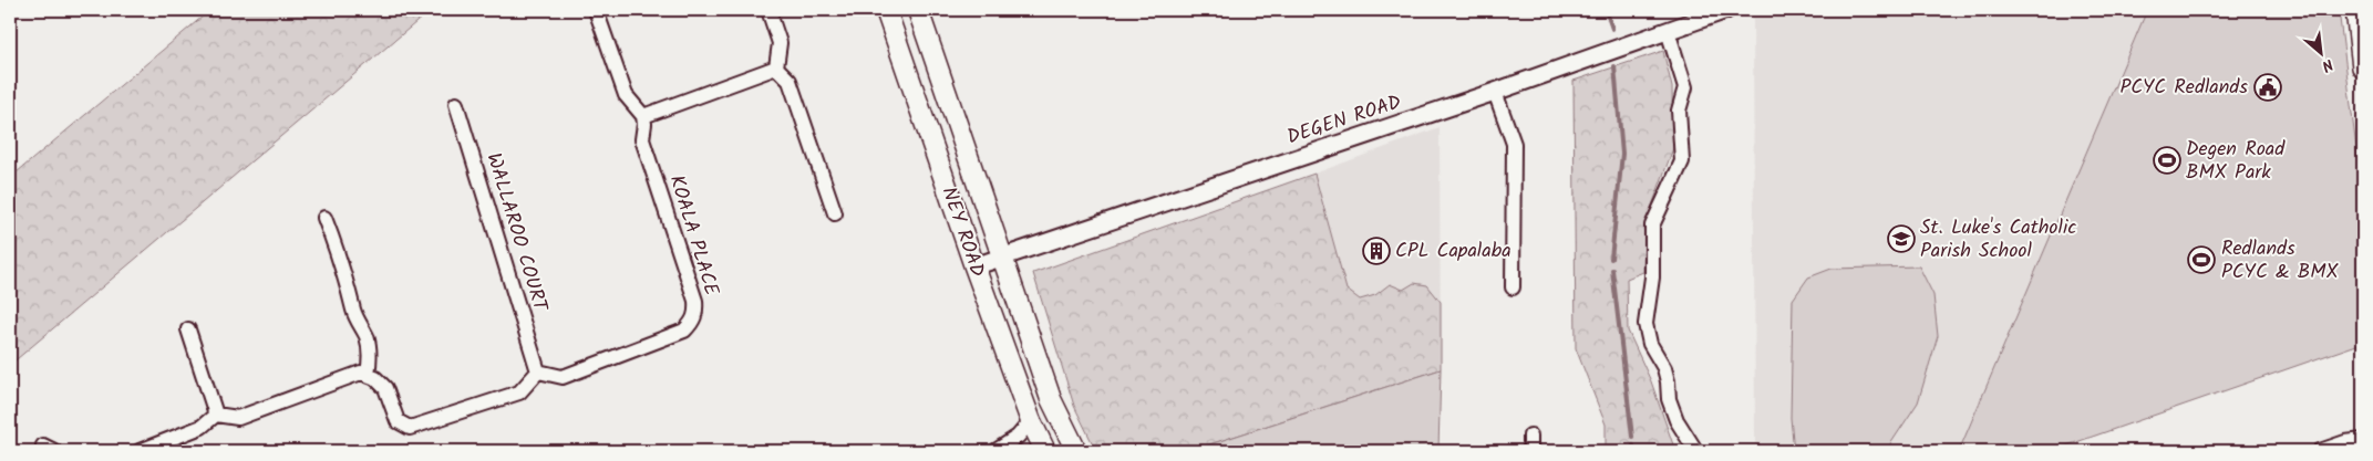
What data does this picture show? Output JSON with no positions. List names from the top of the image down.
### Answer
{
  "streets": {
    "main road": ["NEY ROAD"],
    "street": ["DEGEN ROAD", "WALLAROO COURT", "KOALA PLACE"]
  },
  "crossings": [
    ["DEGEN ROAD", "NEY ROAD"],
    ["WALLAROO COURT", "KOALA PLACE"]
  ],
  "places": {
    "public building": ["PCYC Redlands"],
    "sports": ["Degen Road BMX Park", "Redlands PCYC & BMX"],
    "school or university": ["St. Luke's Catholic Parish School"],
    "building": ["CPL Capalaba"]
  },
  "north": "bottom right"
}
